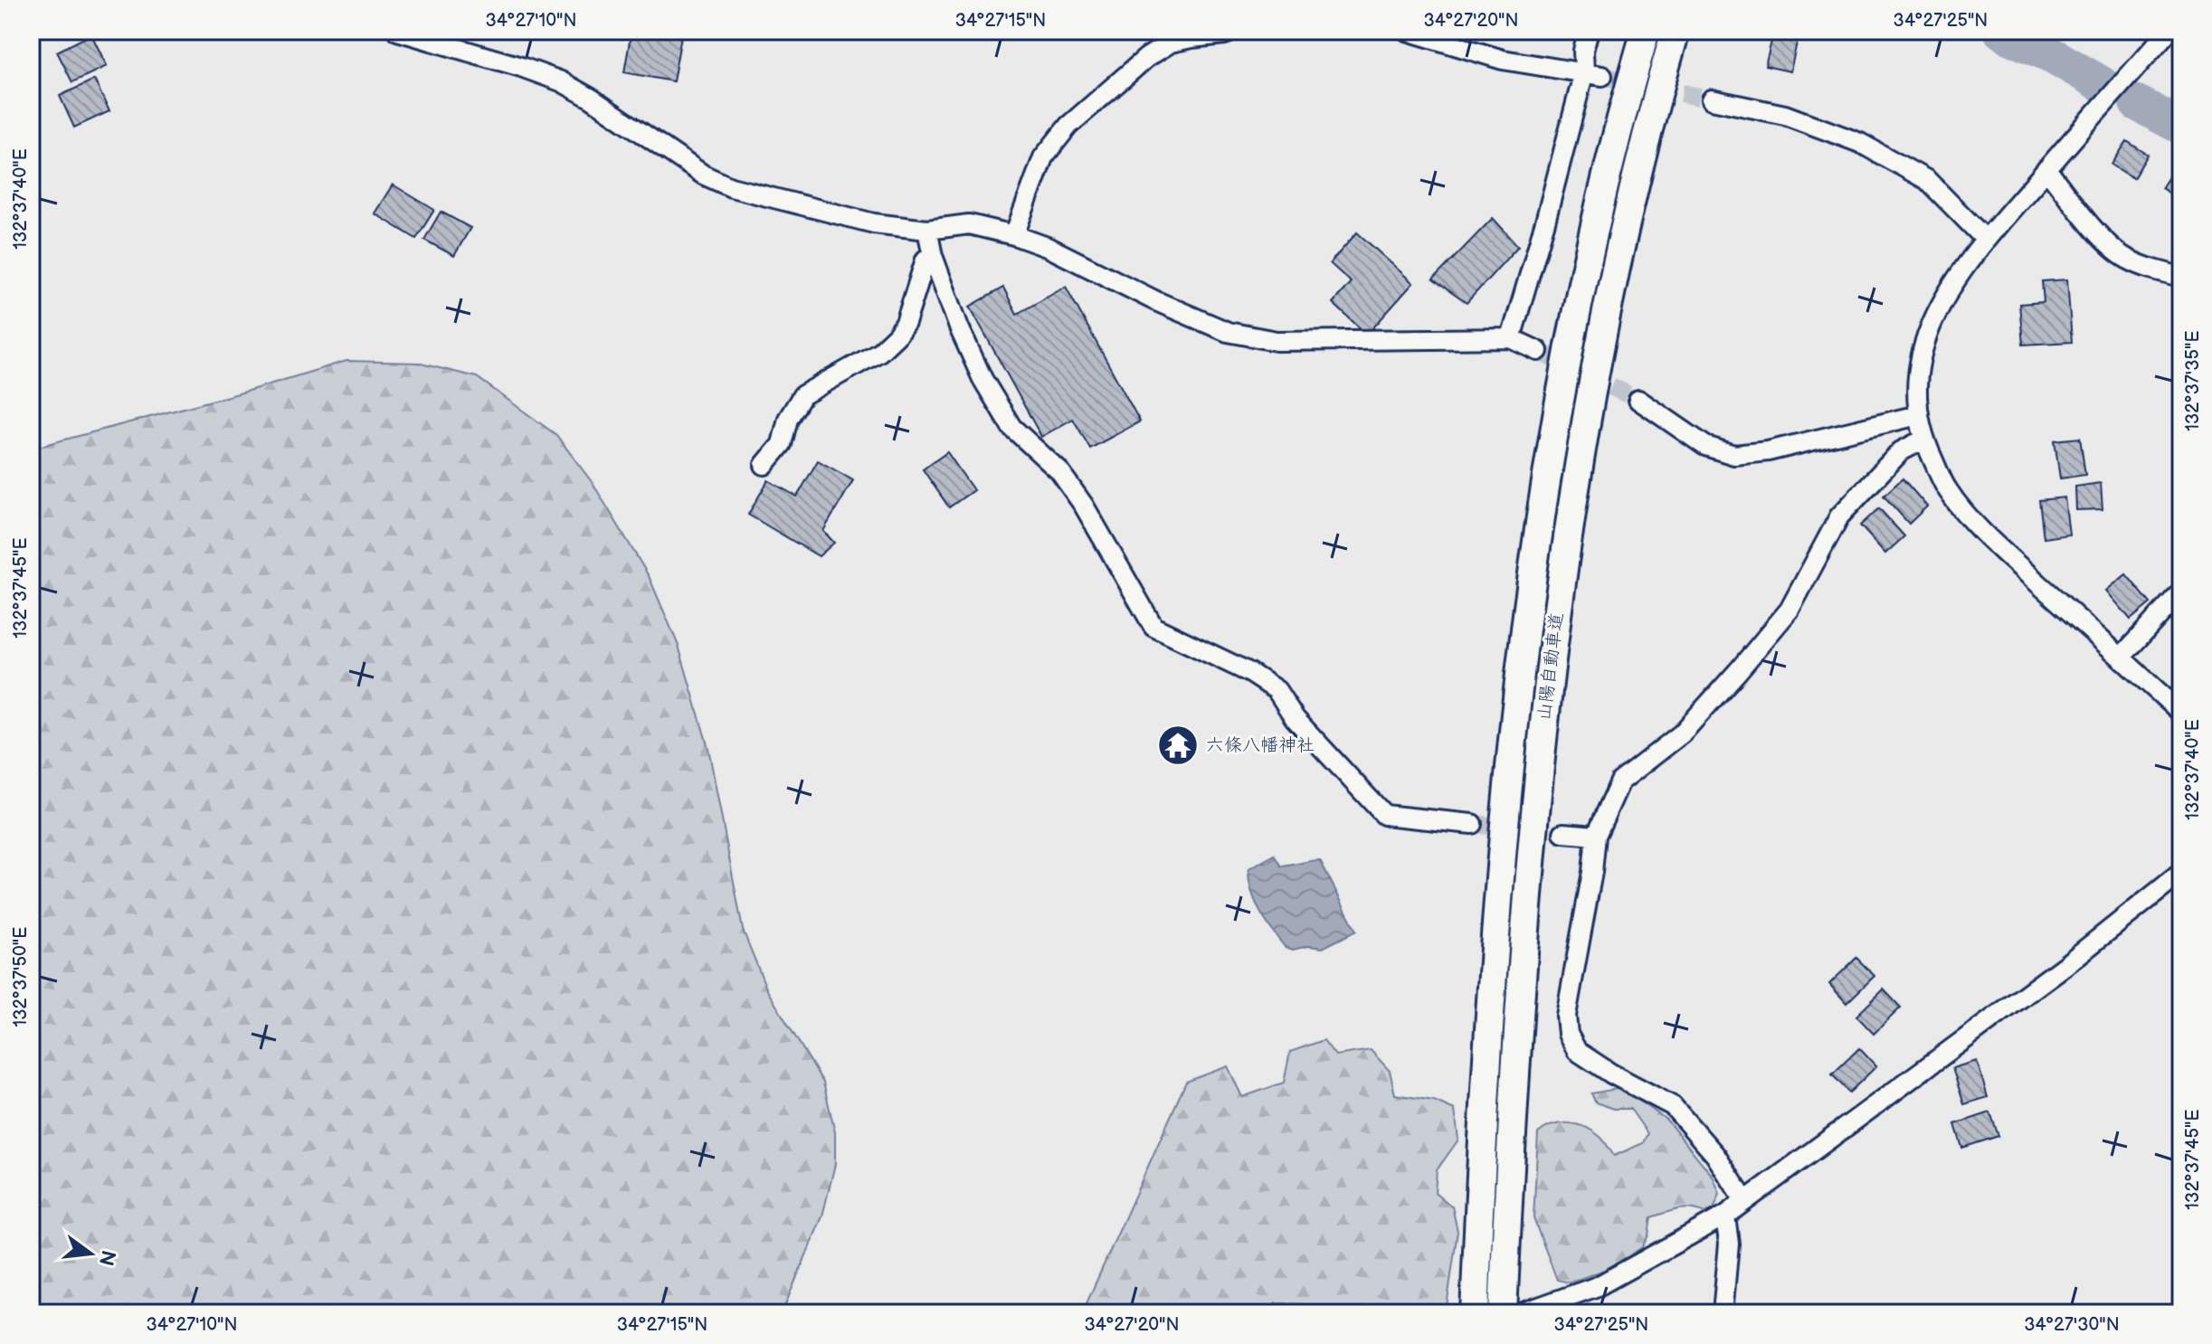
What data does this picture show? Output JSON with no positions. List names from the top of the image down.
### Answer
{
  "streets": {
    "highway": ["山陽自動車道"]
  },
  "places": {
    "temple": ["六條八幡神社"]
  },
  "north": "right",
  "coordinates": [
    "34°27'10\"N",
    "34°27'15\"N",
    "34°27'20\"N",
    "34°27'25\"N",
    "132°37'40\"E",
    "132°37'35\"E",
    "132°37'45\"E",
    "132°37'50\"E",
    "34°27'30\"N"
  ]
}
